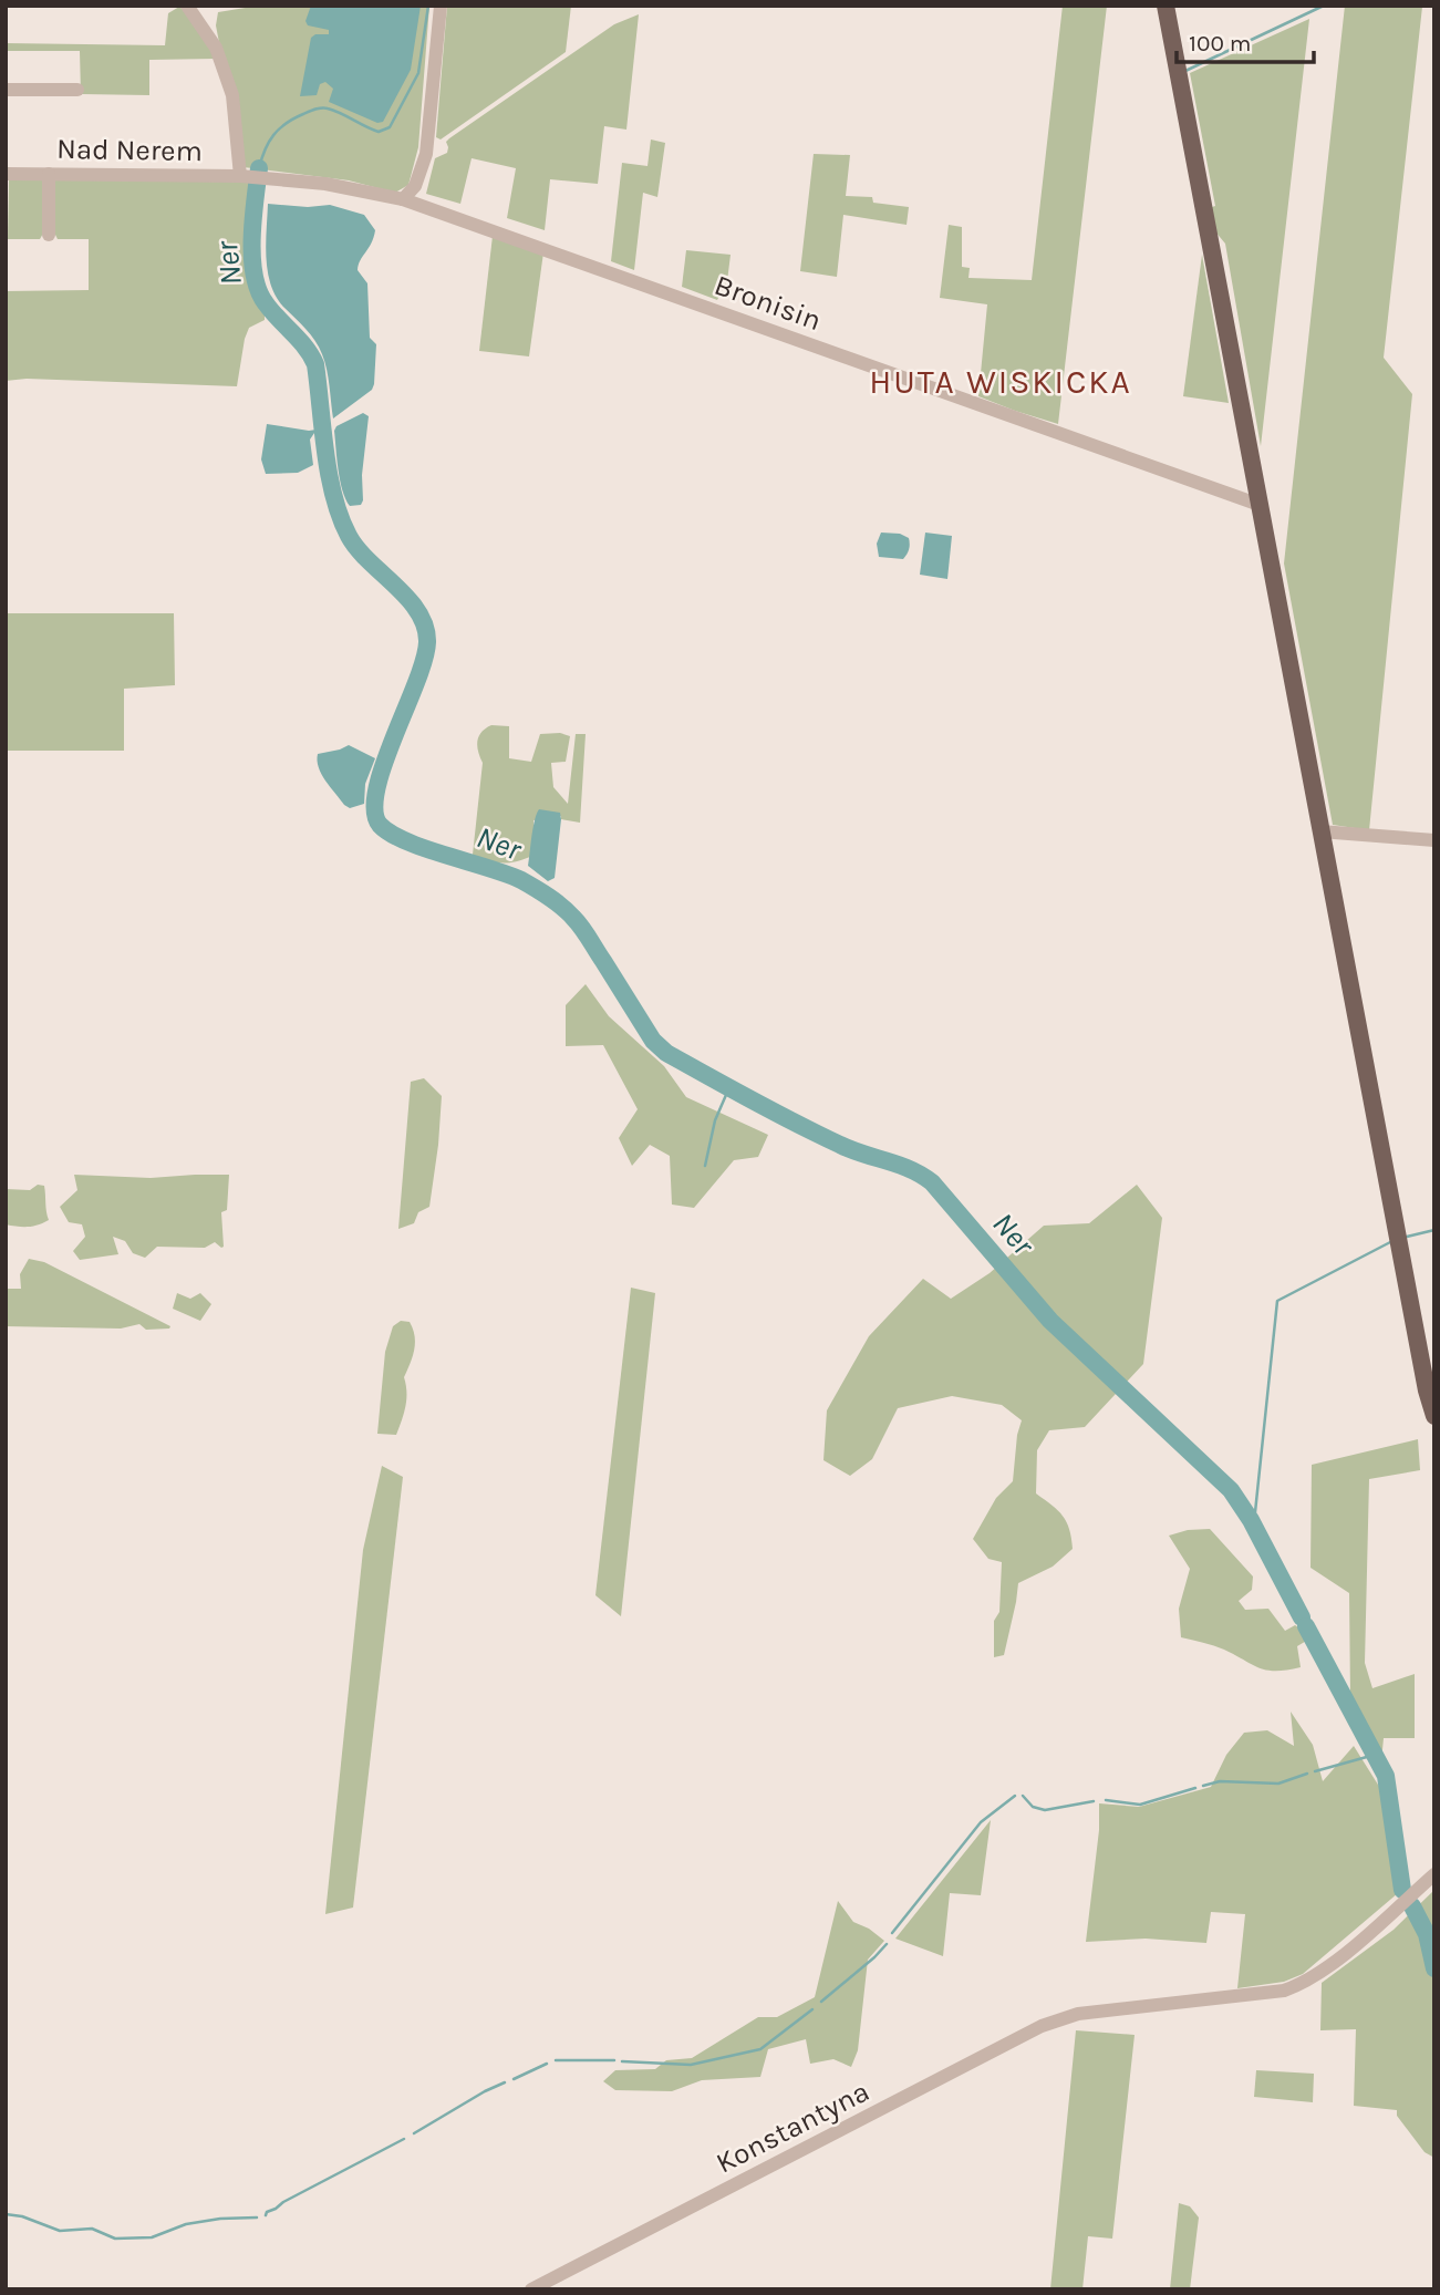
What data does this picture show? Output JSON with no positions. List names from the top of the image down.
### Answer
{
  "streets": {
    "street": ["Nad Nerem", "Bronisin", "Konstantyna"]
  },
  "crossings": [
    ["Nad Nerem", "Bronisin"]
  ],
  "districts": ["HUTA WISKICKA"],
  "water": ["Ner"],
  "scale_bar": "100 m"
}
